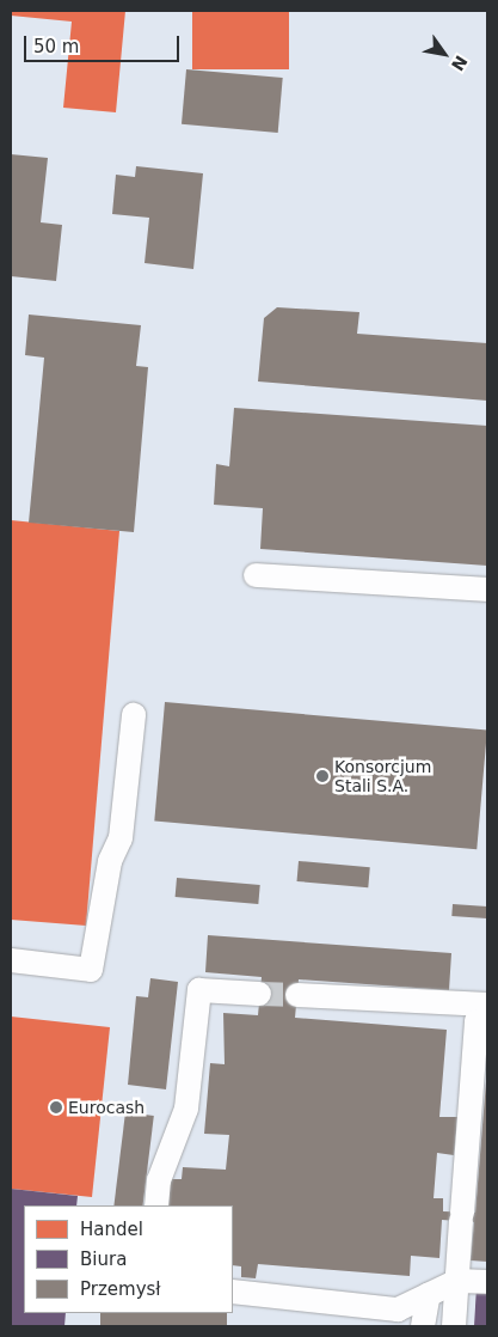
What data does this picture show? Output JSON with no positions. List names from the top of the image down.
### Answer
{
  "places": ["Konsorcjum Stali S.A.", "Eurocash"],
  "legend": ["Handel", "Biura", "Przemysł"],
  "scale_bar": "50 m",
  "north": "bottom right"
}
